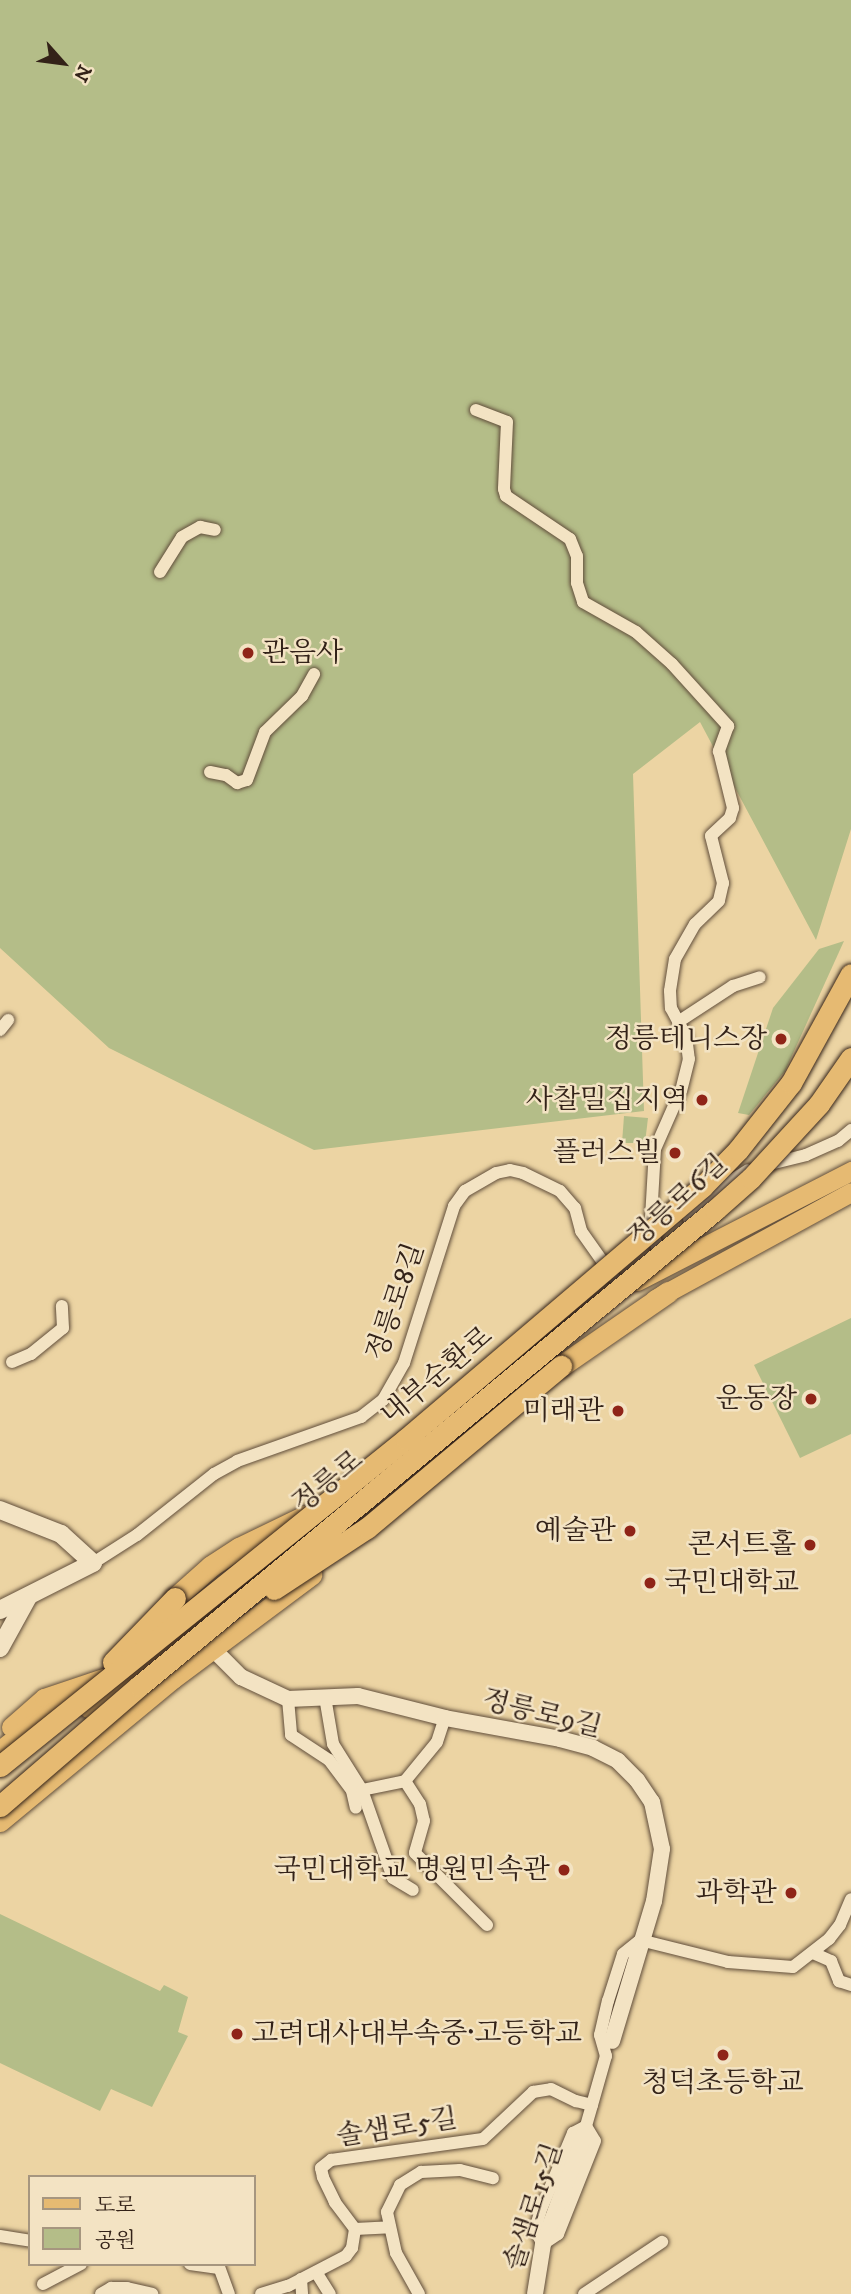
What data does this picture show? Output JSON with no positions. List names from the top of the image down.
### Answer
{
  "streets": {
    "highway": ["내부순환로"],
    "main road": ["정릉로"],
    "street": [
      "정릉로6길",
      "정릉로8길",
      "정릉로9길",
      "솔샘로5길",
      "솔샘로15길"
    ]
  },
  "crossings": [
    ["정릉로6길", "정릉로8길"],
    ["정릉로6길", "정릉로"],
    ["정릉로8길", "정릉로"],
    ["내부순환로", "정릉로9길"]
  ],
  "places": [
    "관음사",
    "정릉테니스장",
    "사찰밀집지역",
    "플러스빌",
    "운동장",
    "미래관",
    "예술관",
    "콘서트홀",
    "국민대학교",
    "국민대학교 명원민속관",
    "과학관",
    "고려대사대부속중·고등학교",
    "청덕초등학교"
  ],
  "legend": ["도로", "공원"],
  "north": "bottom right"
}
